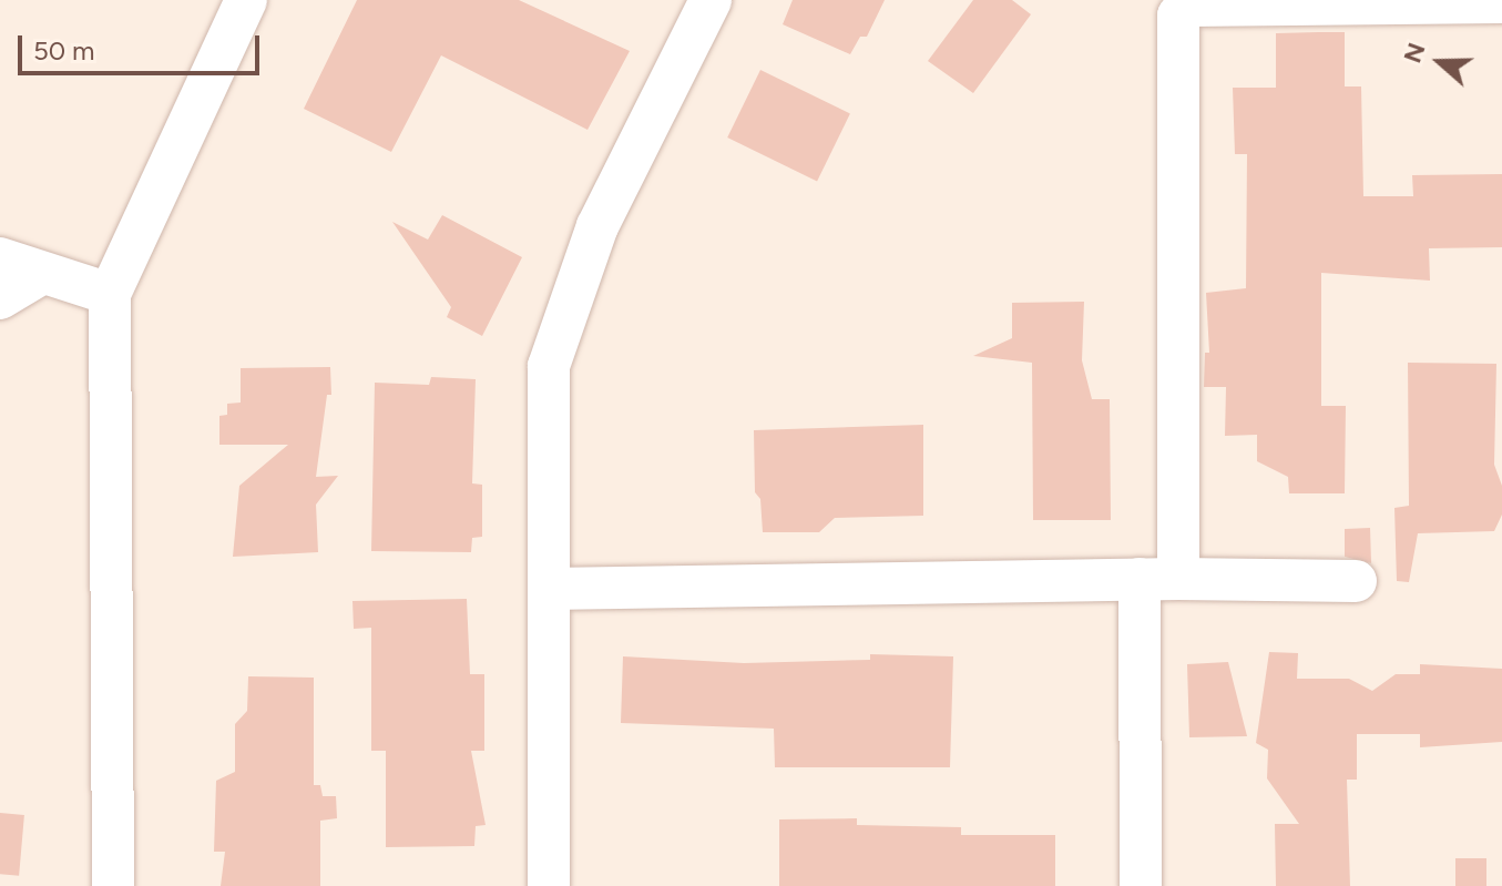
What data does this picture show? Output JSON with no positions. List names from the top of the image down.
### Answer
{
  "scale_bar": "50 m",
  "north": "left"
}
